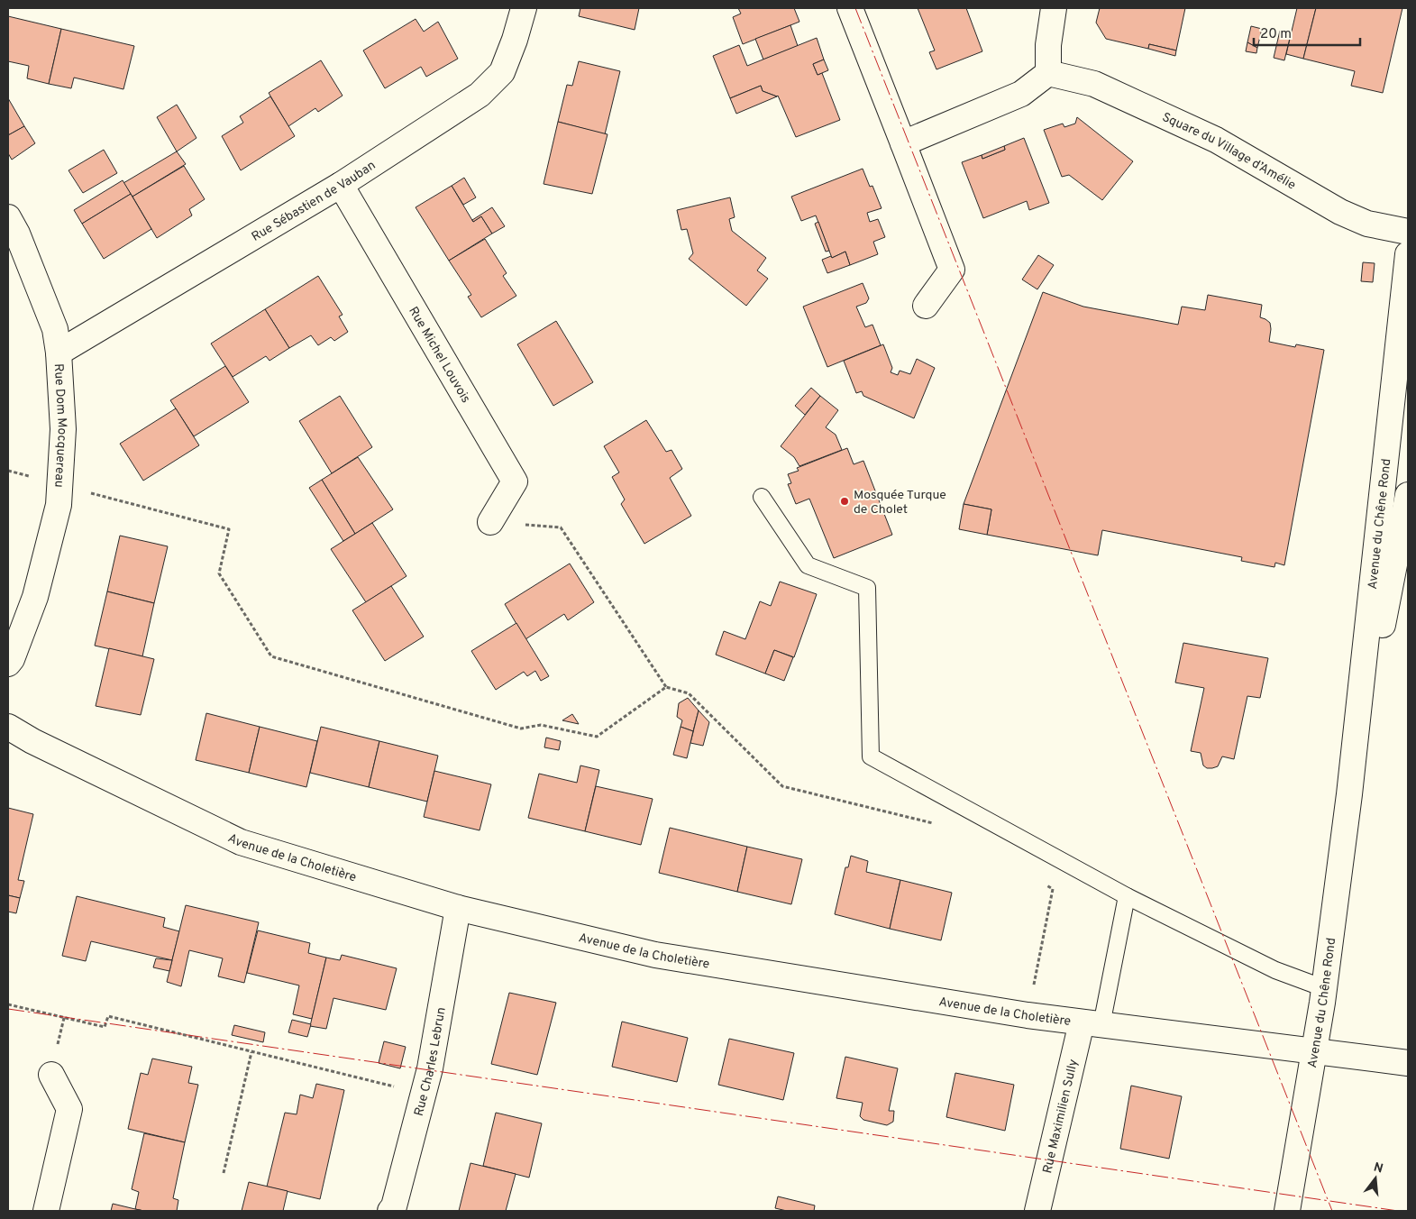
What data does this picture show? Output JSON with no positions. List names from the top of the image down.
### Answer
{
  "streets": {
    "street": [
      "Square du Village d’Amélie",
      "Rue Sébastien de Vauban",
      "Rue Michel Louvois",
      "Rue Dom Mocquereau",
      "Avenue du Chêne Rond",
      "Avenue de la Choletière",
      "Rue Charles Lebrun",
      "Rue Maximilien Sully"
    ]
  },
  "crossings": [
    ["Rue Sébastien de Vauban", "Rue Michel Louvois"],
    ["Rue Sébastien de Vauban", "Rue Dom Mocquereau"],
    ["Avenue du Chêne Rond", "Avenue de la Choletière"],
    ["Avenue de la Choletière", "Rue Charles Lebrun"],
    ["Avenue de la Choletière", "Rue Maximilien Sully"]
  ],
  "places": ["Mosquée Turque de Cholet"],
  "scale_bar": "20 m",
  "north": "top"
}
